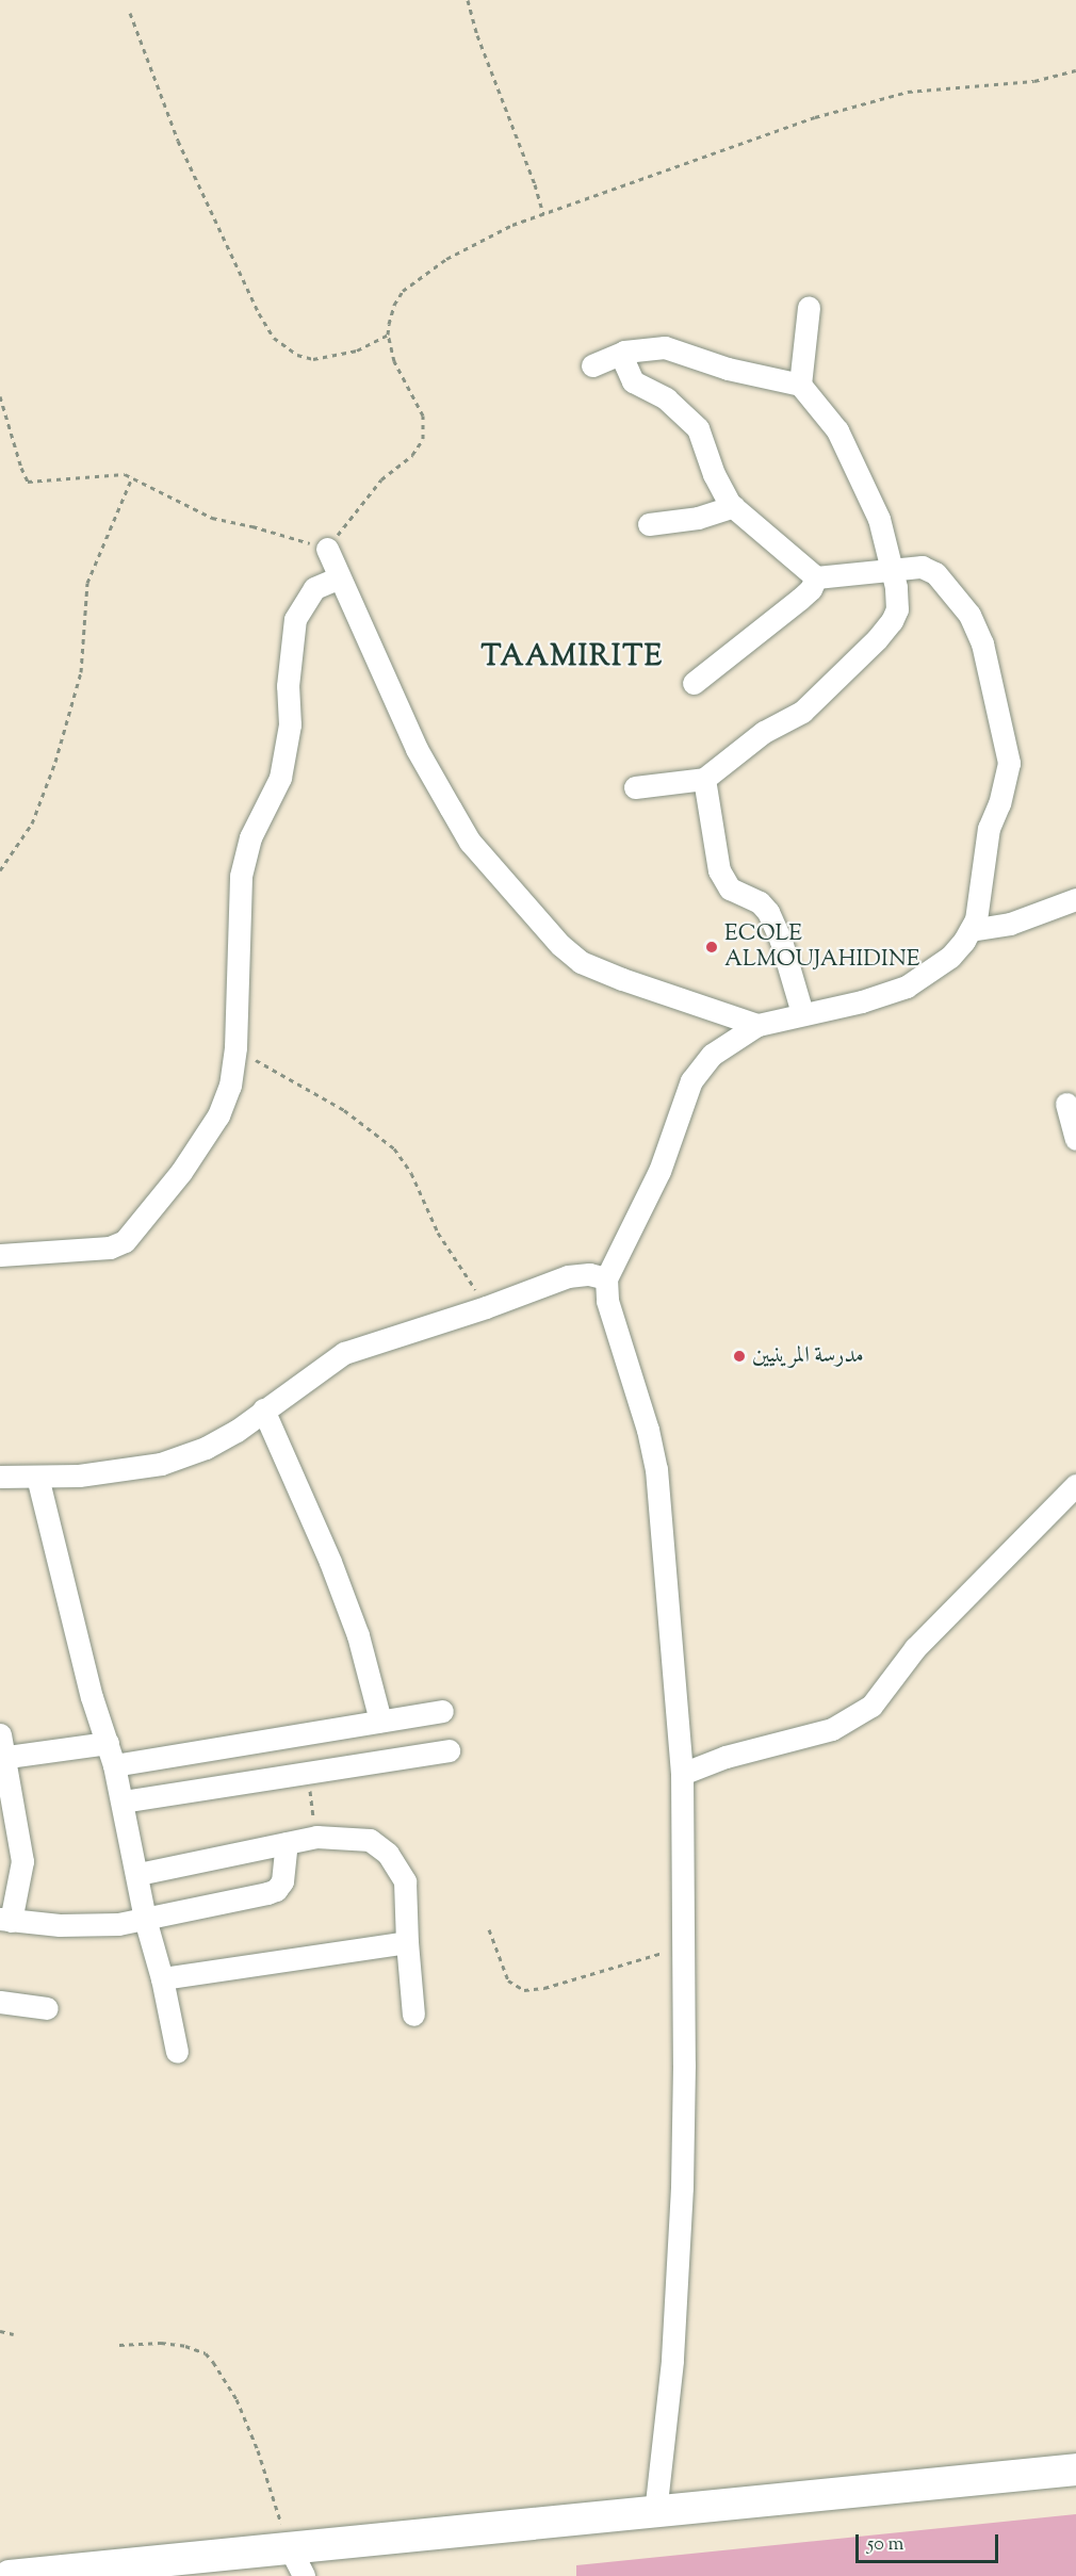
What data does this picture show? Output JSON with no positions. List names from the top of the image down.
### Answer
{
  "districts": ["TAAMIRITE"],
  "places": ["ECOLE ALMOUJAHIDINE", "مدرسة المرينيين"],
  "scale_bar": "50 m"
}
